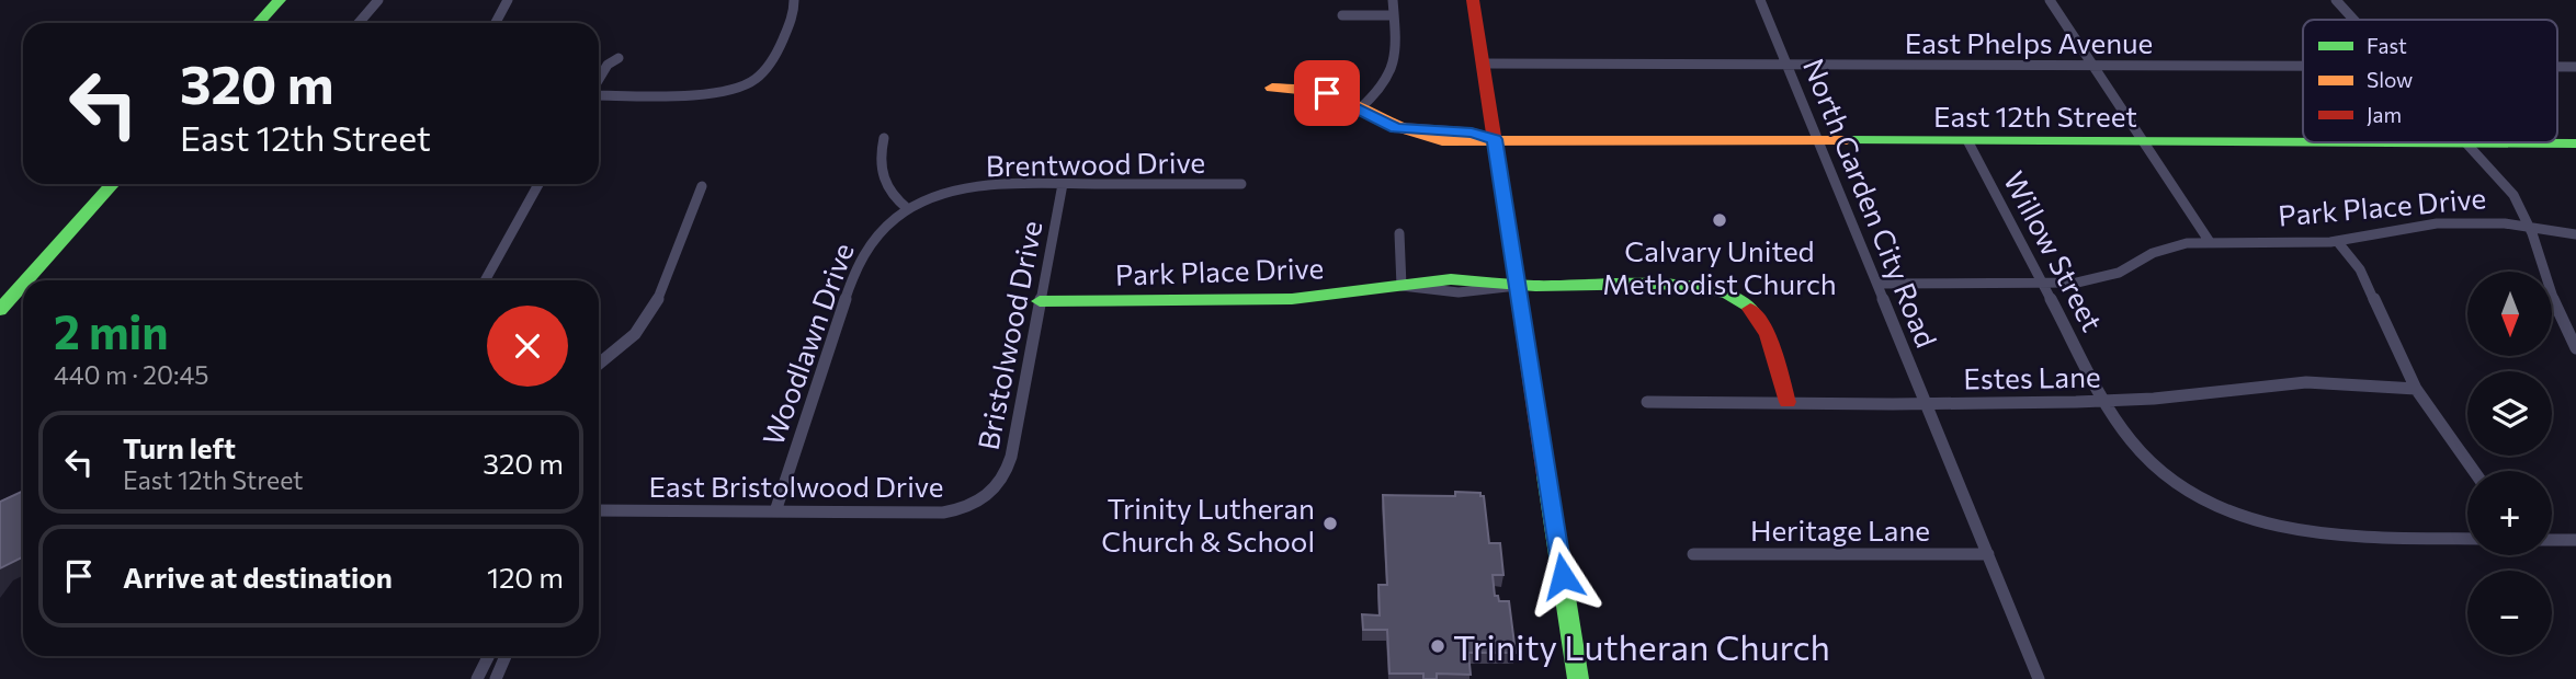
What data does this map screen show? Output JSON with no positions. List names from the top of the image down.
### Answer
{
  "streets": {
    "street": [
      "East Phelps Avenue",
      "East 12th Street",
      "Brentwood Drive",
      "North Garden City Road",
      "Park Place Drive",
      "Willow Street",
      "Bristolwood Drive",
      "Woodlawn Drive",
      "Estes Lane",
      "East Bristolwood Drive",
      "Heritage Lane"
    ]
  },
  "crossings": [
    ["East Phelps Avenue", "North Garden City Road"],
    ["East 12th Street", "North Garden City Road"],
    ["East 12th Street", "Willow Street"],
    ["Brentwood Drive", "Bristolwood Drive"],
    ["Brentwood Drive", "Woodlawn Drive"],
    ["North Garden City Road", "Park Place Drive"],
    ["North Garden City Road", "Estes Lane"],
    ["North Garden City Road", "Heritage Lane"],
    ["Park Place Drive", "Willow Street"],
    ["Park Place Drive", "Bristolwood Drive"],
    ["Park Place Drive", "Estes Lane"],
    ["Willow Street", "Estes Lane"],
    ["Bristolwood Drive", "East Bristolwood Drive"],
    ["Woodlawn Drive", "East Bristolwood Drive"]
  ],
  "places": ["Calvary United Methodist Church", "Trinity Lutheran Church & School", "Trinity Lutheran Church"],
  "legend": ["Fast", "Slow", "Jam"],
  "north": "bottom",
  "page": {
    "turn": ["320 m", "East 12th Street"],
    "map_buttons": ["+", "−"],
    "heading": ["2 min", "440 m · 20:45"],
    "list": [
      {
        "name": "Turn left",
        "note": "East 12th Street",
        "value": "320 m"
      },
      {
        "name": "Arrive at destination",
        "value": "120 m"
      }
    ]
  }
}
